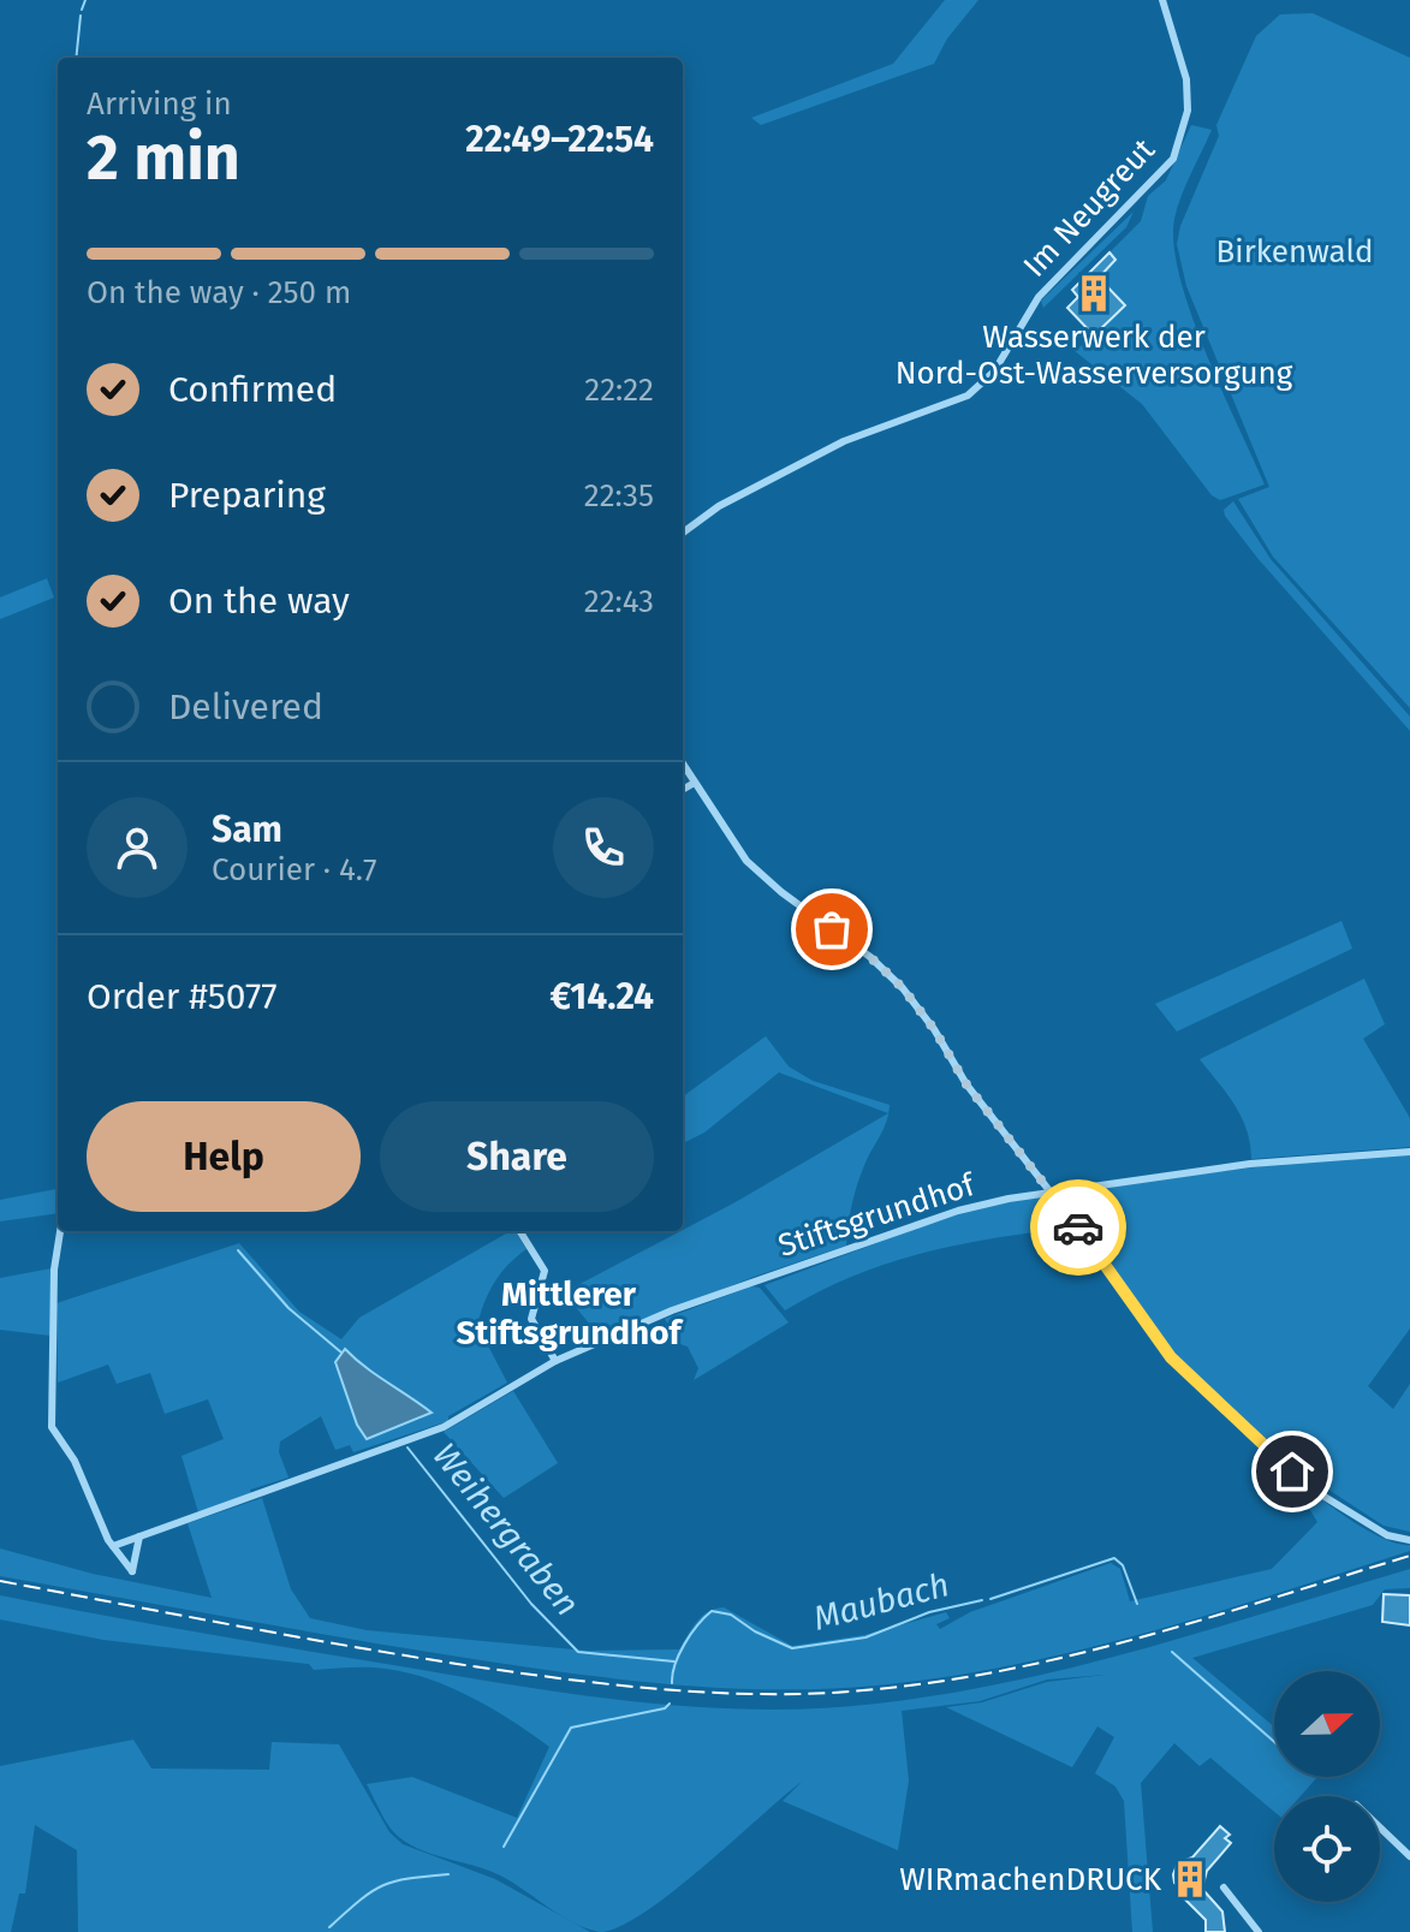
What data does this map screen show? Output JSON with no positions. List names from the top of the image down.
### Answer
{
  "streets": {
    "street": ["Im Neugreut", "Stiftsgrundhof"]
  },
  "districts": ["Mittlerer Stiftsgrundhof"],
  "water": ["Weihergraben", "Maubach"],
  "parks": ["Birkenwald"],
  "places": {
    "building": ["Wasserwerk der Nord-Ost-Wasserversorgung", "WIRmachenDRUCK"]
  },
  "north": "right",
  "page": {
    "heading": ["2 min", "Arriving in", "22:49–22:54"],
    "panel": [
      "Sam",
      "Courier · 4.7",
      "Order #5077",
      "€14.24"
    ],
    "bar": "On the way · 250 m",
    "list": [
      ["Confirmed", "22:22"],
      ["Preparing", "22:35"],
      ["On the way", "22:43"],
      "Delivered"
    ],
    "buttons": ["Help", "Share"]
  }
}
